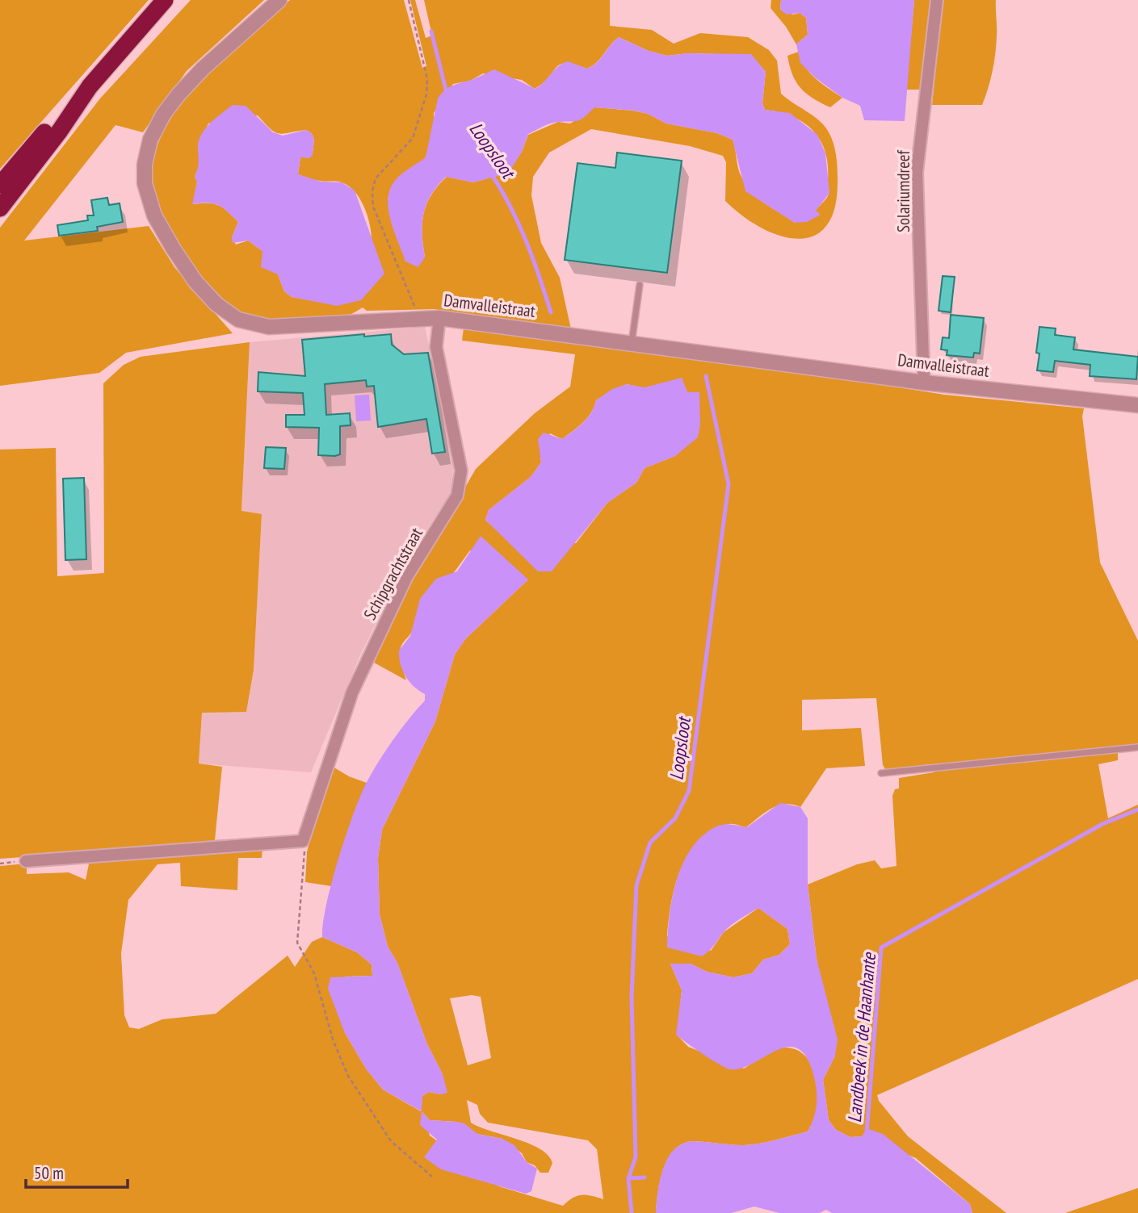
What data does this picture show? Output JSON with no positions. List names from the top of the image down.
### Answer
{
  "streets": {
    "street": ["Solariumdreef", "Damvalleistraat", "Schipgrachtstraat"]
  },
  "crossings": [
    ["Solariumdreef", "Damvalleistraat"],
    ["Damvalleistraat", "Schipgrachtstraat"]
  ],
  "water": ["Loopsloot", "Landbeek in de Haanhante"],
  "scale_bar": "50 m"
}
